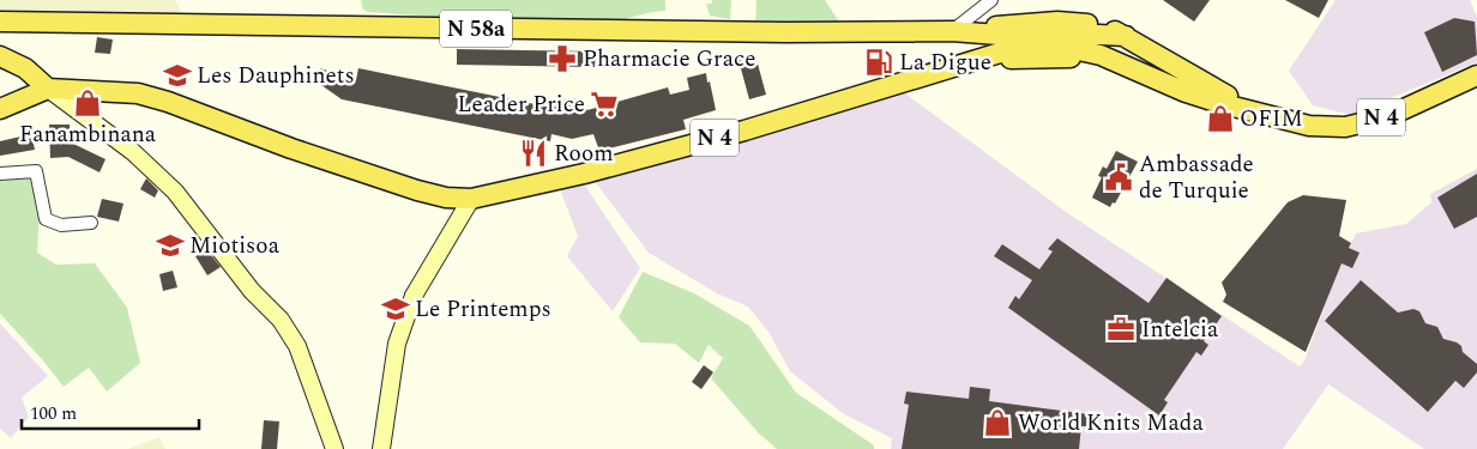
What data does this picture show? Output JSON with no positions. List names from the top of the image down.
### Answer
{
  "streets": {
    "main road": ["N 58a", "N 4"]
  },
  "crossings": [
    ["N 58a", "N 4"]
  ],
  "places": {
    "pharmacy": ["Pharmacie Grace"],
    "fuel station": ["La Digue"],
    "school or university": ["Les Dauphinets", "Miotisoa", "Le Printemps"],
    "shop": ["Fanambinana", "OFIM", "World Knits Mada"],
    "supermarket": ["Leader Price"],
    "restaurant": ["Room"],
    "public building": ["Ambassade de Turquie"],
    "office": ["Intelcia"]
  },
  "scale_bar": "100 m"
}
